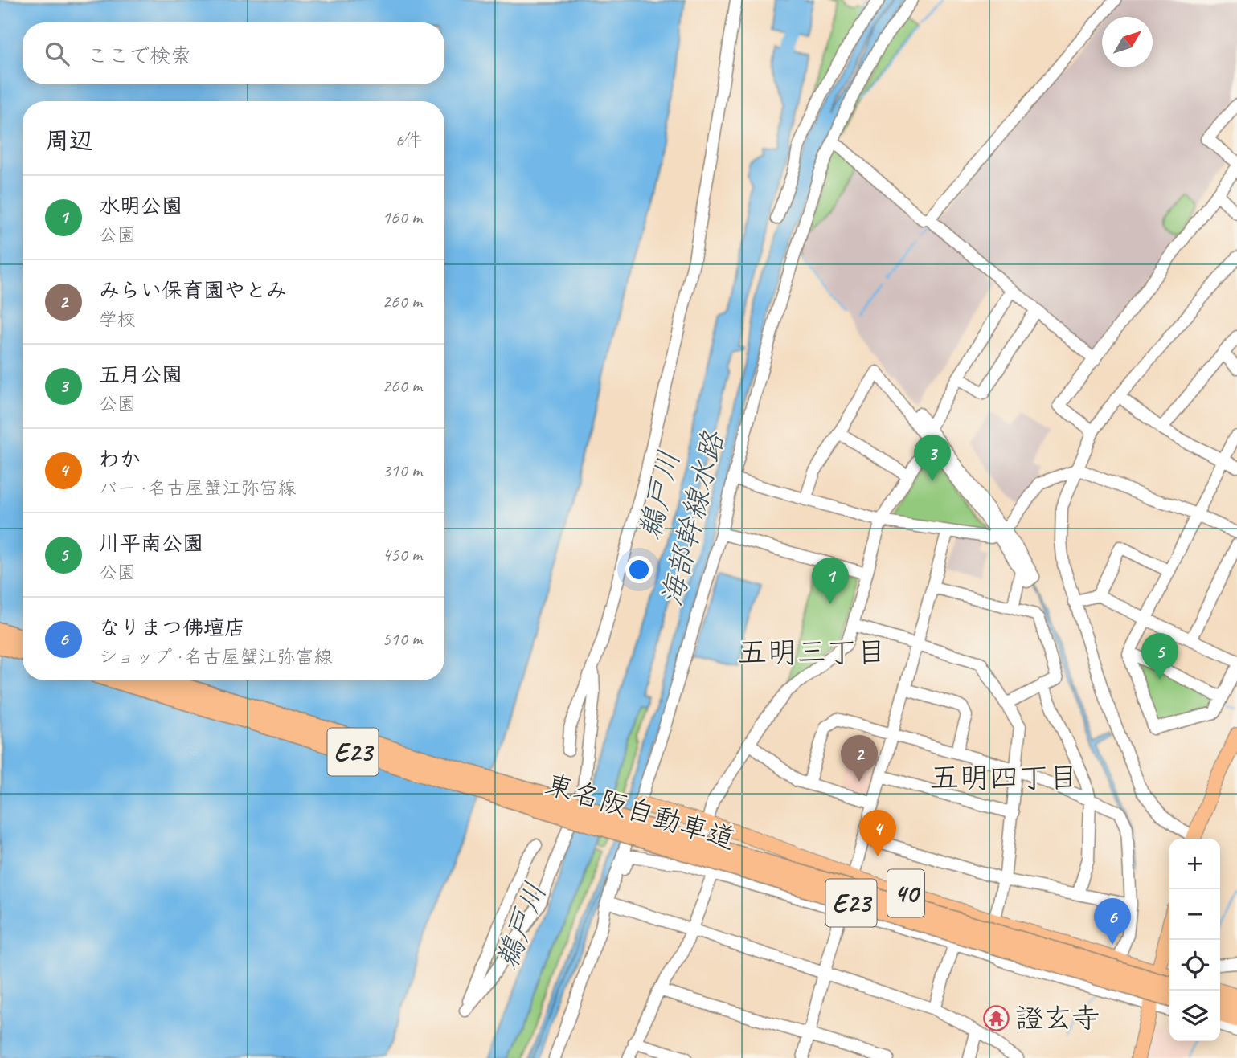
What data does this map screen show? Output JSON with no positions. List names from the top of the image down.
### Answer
{
  "streets": {
    "highway": ["E23", "東名阪自動車道"],
    "main road": ["40"]
  },
  "crossings": [
    ["東名阪自動車道", "40"]
  ],
  "districts": ["五明三丁目", "五明四丁目"],
  "water": ["鵜戸川", "海部幹線水路"],
  "places": {
    "temple": ["證玄寺"]
  },
  "north": "top right",
  "page": {
    "search": "ここで検索",
    "heading": ["周辺", "6件"],
    "list": [
      {
        "mark": "1",
        "name": "水明公園",
        "note": "公園",
        "value": "160 m"
      },
      {
        "mark": "2",
        "name": "みらい保育園やとみ",
        "note": "学校",
        "value": "260 m"
      },
      {
        "mark": "3",
        "name": "五月公園",
        "note": "公園",
        "value": "260 m"
      },
      {
        "mark": "4",
        "name": "わか",
        "note": "バー · 名古屋蟹江弥富線",
        "value": "310 m"
      },
      {
        "mark": "5",
        "name": "川平南公園",
        "note": "公園",
        "value": "450 m"
      },
      {
        "mark": "6",
        "name": "なりまつ佛壇店",
        "note": "ショップ · 名古屋蟹江弥富線",
        "value": "510 m"
      }
    ],
    "pins": [
      "3",
      "1",
      "5",
      "2",
      "4",
      "6"
    ],
    "map_buttons": ["+", "−"]
  }
}
